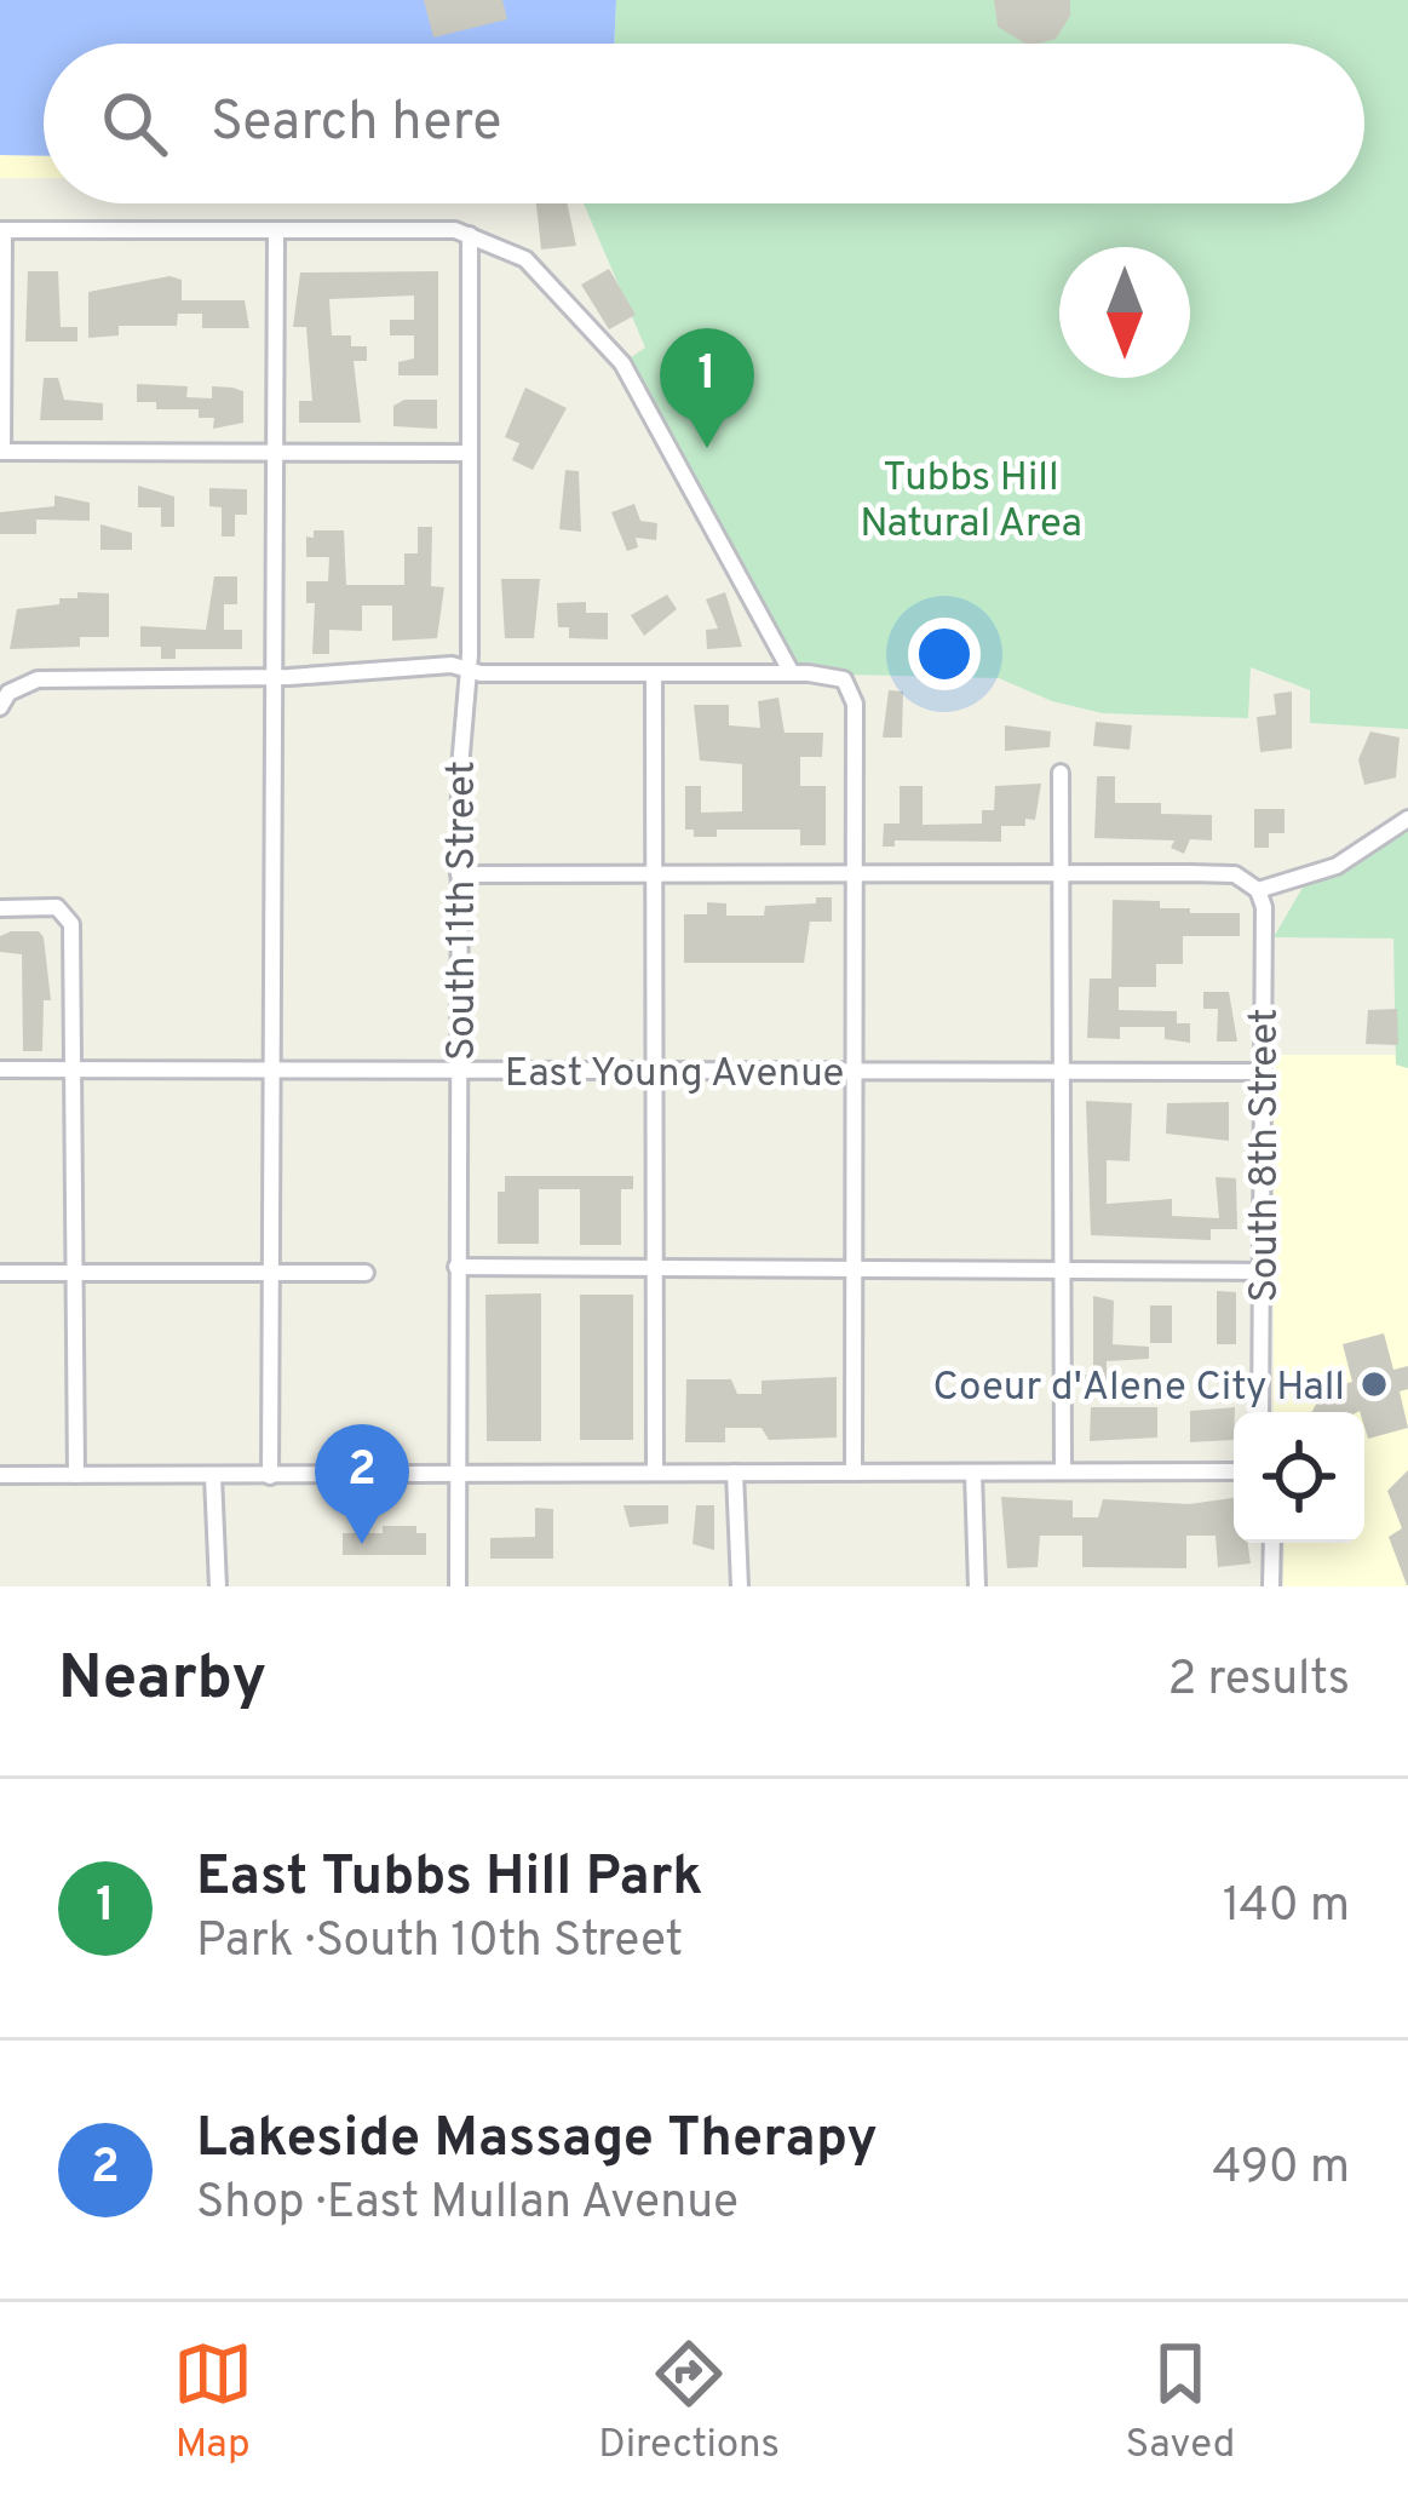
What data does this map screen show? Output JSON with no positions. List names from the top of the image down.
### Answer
{
  "streets": {
    "street": ["South 11th Street", "East Young Avenue", "South 8th Street"]
  },
  "crossings": [
    ["South 11th Street", "East Young Avenue"],
    ["East Young Avenue", "South 8th Street"]
  ],
  "parks": ["Tubbs Hill Natural Area"],
  "places": ["Coeur d'Alene City Hall"],
  "north": "bottom",
  "page": {
    "search": "Search here",
    "pins": ["1", "2"],
    "heading": ["Nearby", "2 results"],
    "list": [
      {
        "mark": "1",
        "name": "East Tubbs Hill Park",
        "note": "Park · South 10th Street",
        "value": "140 m"
      },
      {
        "mark": "2",
        "name": "Lakeside Massage Therapy",
        "note": "Shop · East Mullan Avenue",
        "value": "490 m"
      }
    ],
    "nav": ["Map", "Directions", "Saved"]
  }
}
